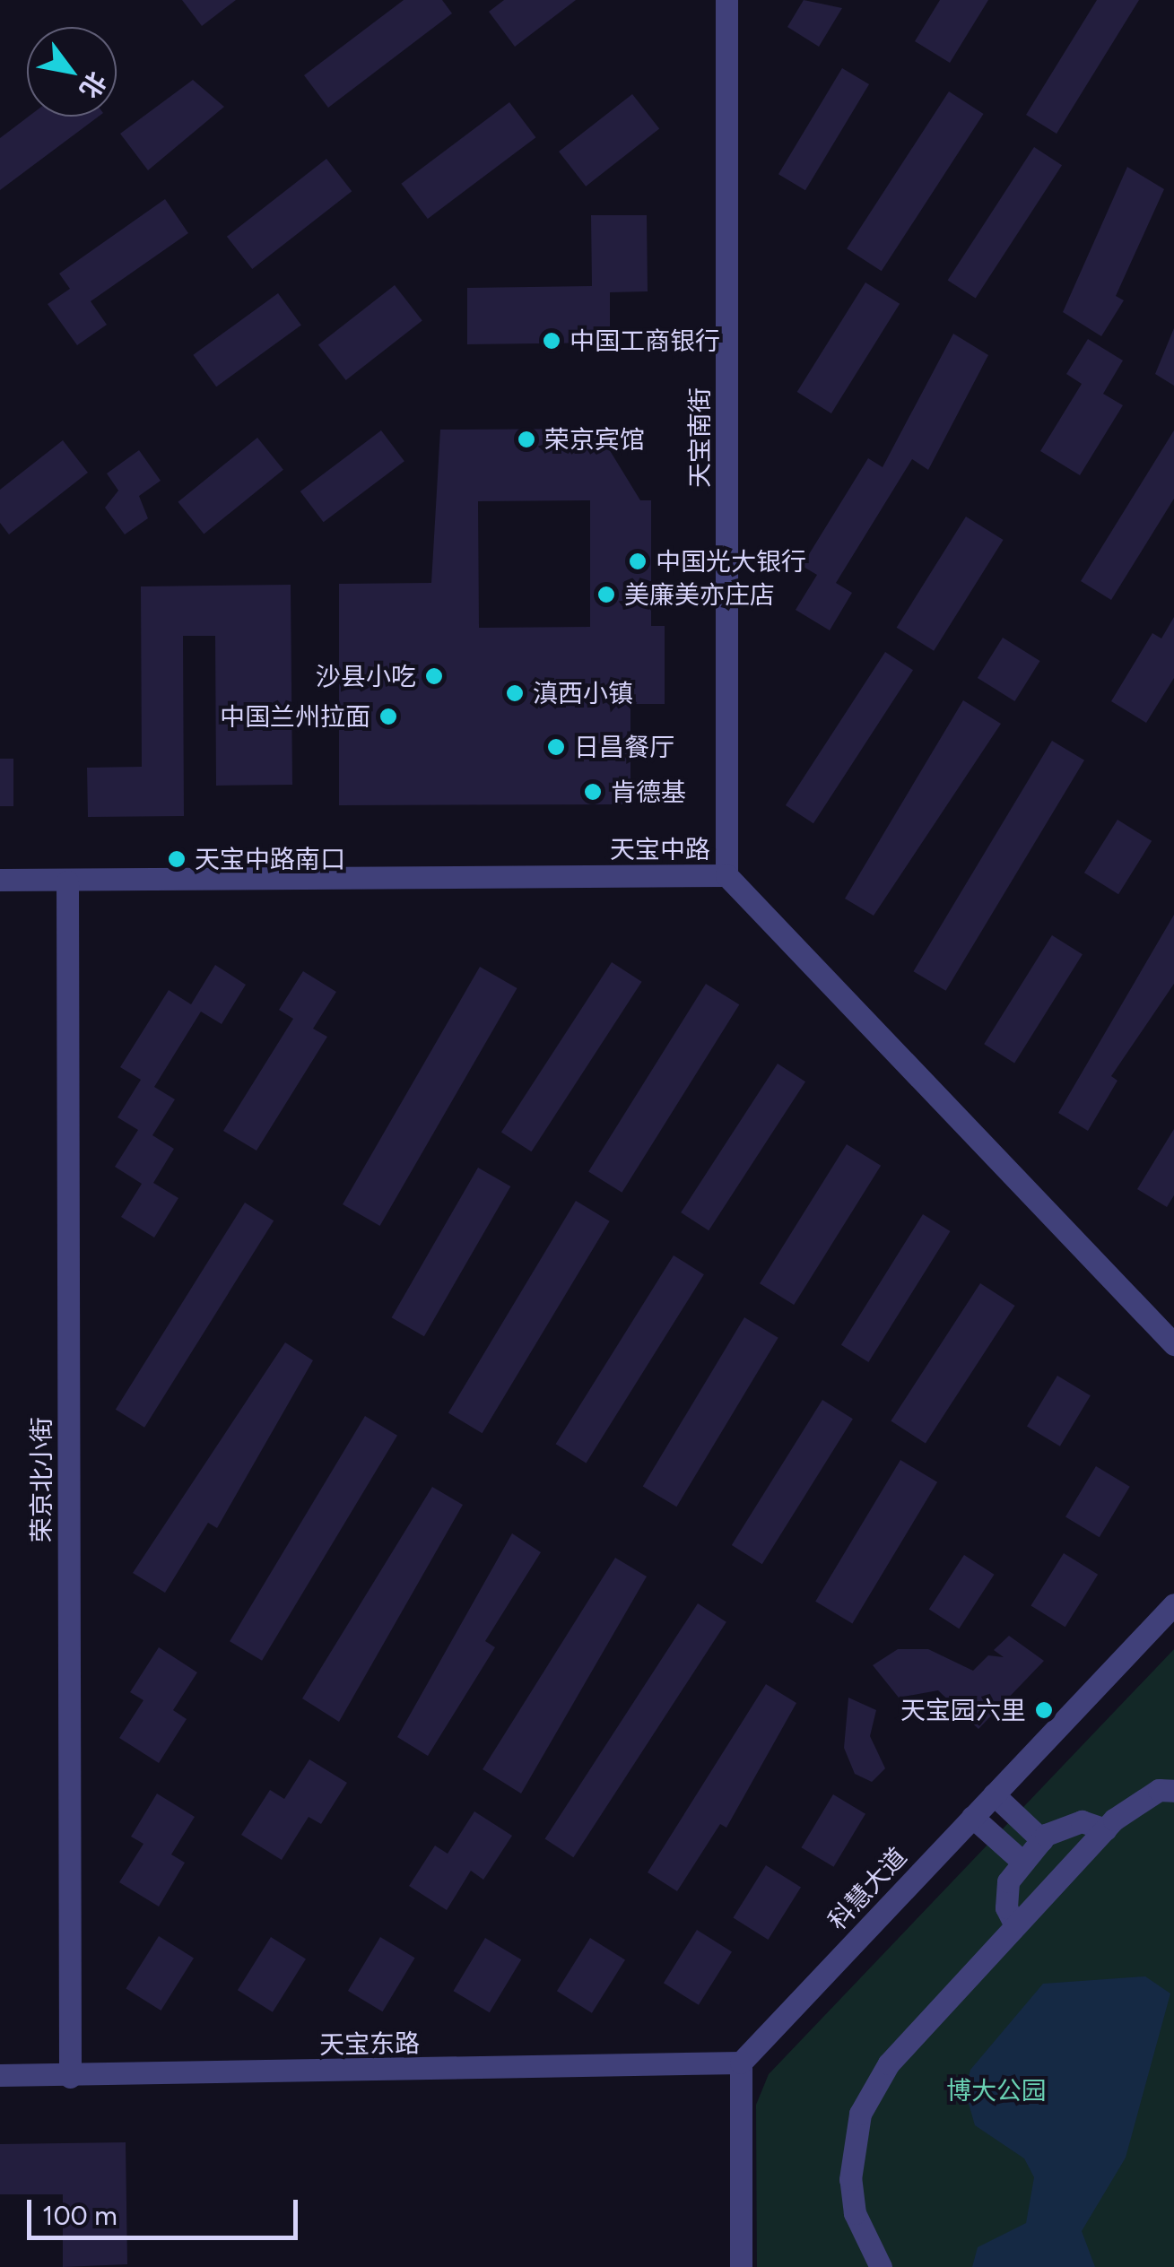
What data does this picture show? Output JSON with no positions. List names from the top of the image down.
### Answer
{
  "streets": {
    "street": [
      "天宝南街",
      "天宝中路",
      "荣京北小街",
      "科慧大道",
      "天宝东路"
    ]
  },
  "crossings": [
    ["天宝南街", "天宝中路"],
    ["天宝中路", "荣京北小街"],
    ["荣京北小街", "天宝东路"],
    ["科慧大道", "天宝东路"]
  ],
  "parks": ["博大公园"],
  "places": [
    "中国工商银行",
    "荣京宾馆",
    "中国光大银行",
    "美廉美亦庄店",
    "沙县小吃",
    "滇西小镇",
    "中国兰州拉面",
    "日昌餐厅",
    "肯德基",
    "天宝中路南口",
    "天宝园六里"
  ],
  "scale_bar": "100 m",
  "north": "bottom right"
}
